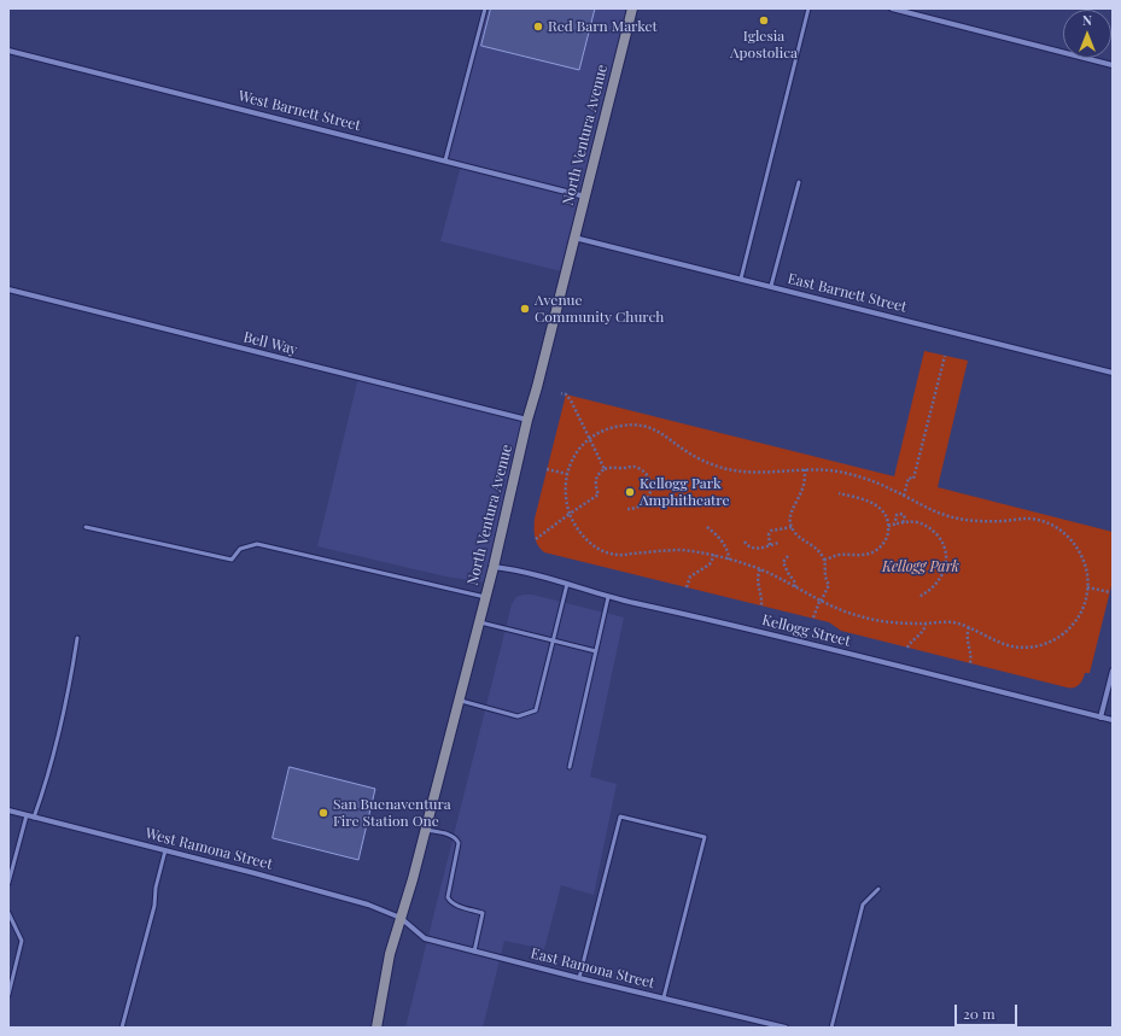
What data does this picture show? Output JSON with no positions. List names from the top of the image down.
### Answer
{
  "streets": {
    "main road": ["North Ventura Avenue"],
    "street": [
      "West Barnett Street",
      "East Barnett Street",
      "Bell Way",
      "Kellogg Street",
      "West Ramona Street",
      "East Ramona Street"
    ]
  },
  "crossings": [
    ["West Barnett Street", "North Ventura Avenue"],
    ["North Ventura Avenue", "East Barnett Street"],
    ["North Ventura Avenue", "Bell Way"],
    ["North Ventura Avenue", "Kellogg Street"],
    ["North Ventura Avenue", "West Ramona Street"],
    ["North Ventura Avenue", "East Ramona Street"],
    ["West Ramona Street", "East Ramona Street"]
  ],
  "parks": ["Kellogg Park"],
  "places": [
    "Iglesia Apostolica",
    "Red Barn Market",
    "Avenue Community Church",
    "Kellogg Park Amphitheatre",
    "San Buenaventura Fire Station One"
  ],
  "scale_bar": "20 m",
  "north": "top"
}
